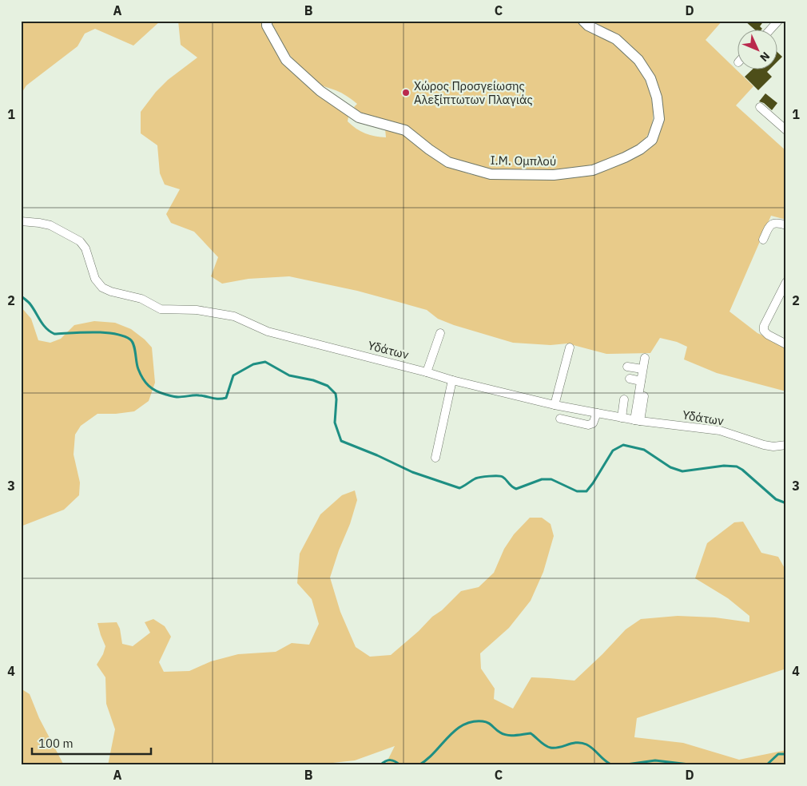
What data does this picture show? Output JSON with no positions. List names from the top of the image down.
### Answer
{
  "streets": {
    "street": ["Ι.Μ. Ομπλού", "Υδάτων"]
  },
  "places": ["Χώρος Προσγείωσης Αλεξίπτωτων Πλαγιάς"],
  "scale_bar": "100 m",
  "north": "bottom right",
  "grid": {
    "columns": [
      "A",
      "B",
      "C",
      "D"
    ],
    "rows": [
      "1",
      "2",
      "3",
      "4"
    ]
  }
}
